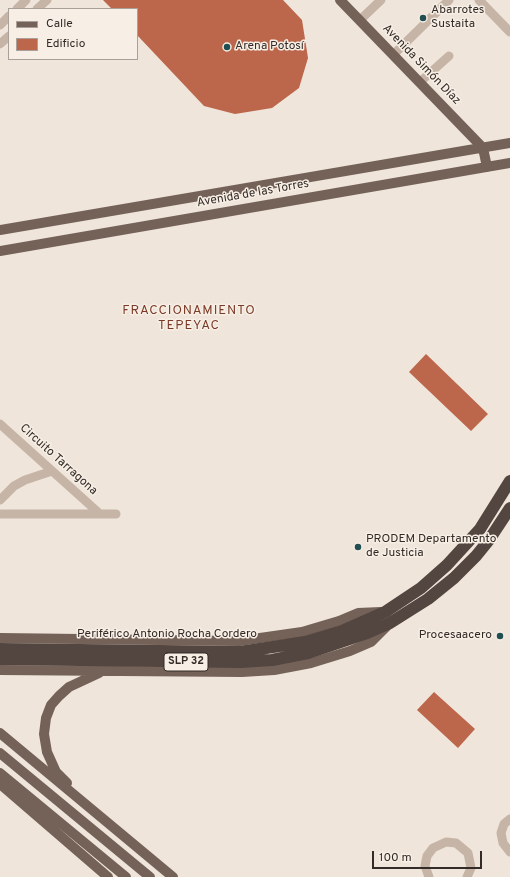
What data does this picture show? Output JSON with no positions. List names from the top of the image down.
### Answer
{
  "streets": {
    "highway": ["Periférico Antonio Rocha Cordero", "SLP 32"],
    "main road": ["Avenida Simón Díaz", "Avenida de las Torres"],
    "street": ["Circuito Tarragona"]
  },
  "crossings": [
    ["Avenida Simón Díaz", "Avenida de las Torres"]
  ],
  "districts": ["FRACCIONAMIENTO TEPEYAC"],
  "places": [
    "Abarrotes Sustaita",
    "Arena Potosí",
    "PRODEM Departamento de Justicia",
    "Procesaacero"
  ],
  "legend": ["Calle", "Edificio"],
  "scale_bar": "100 m"
}
